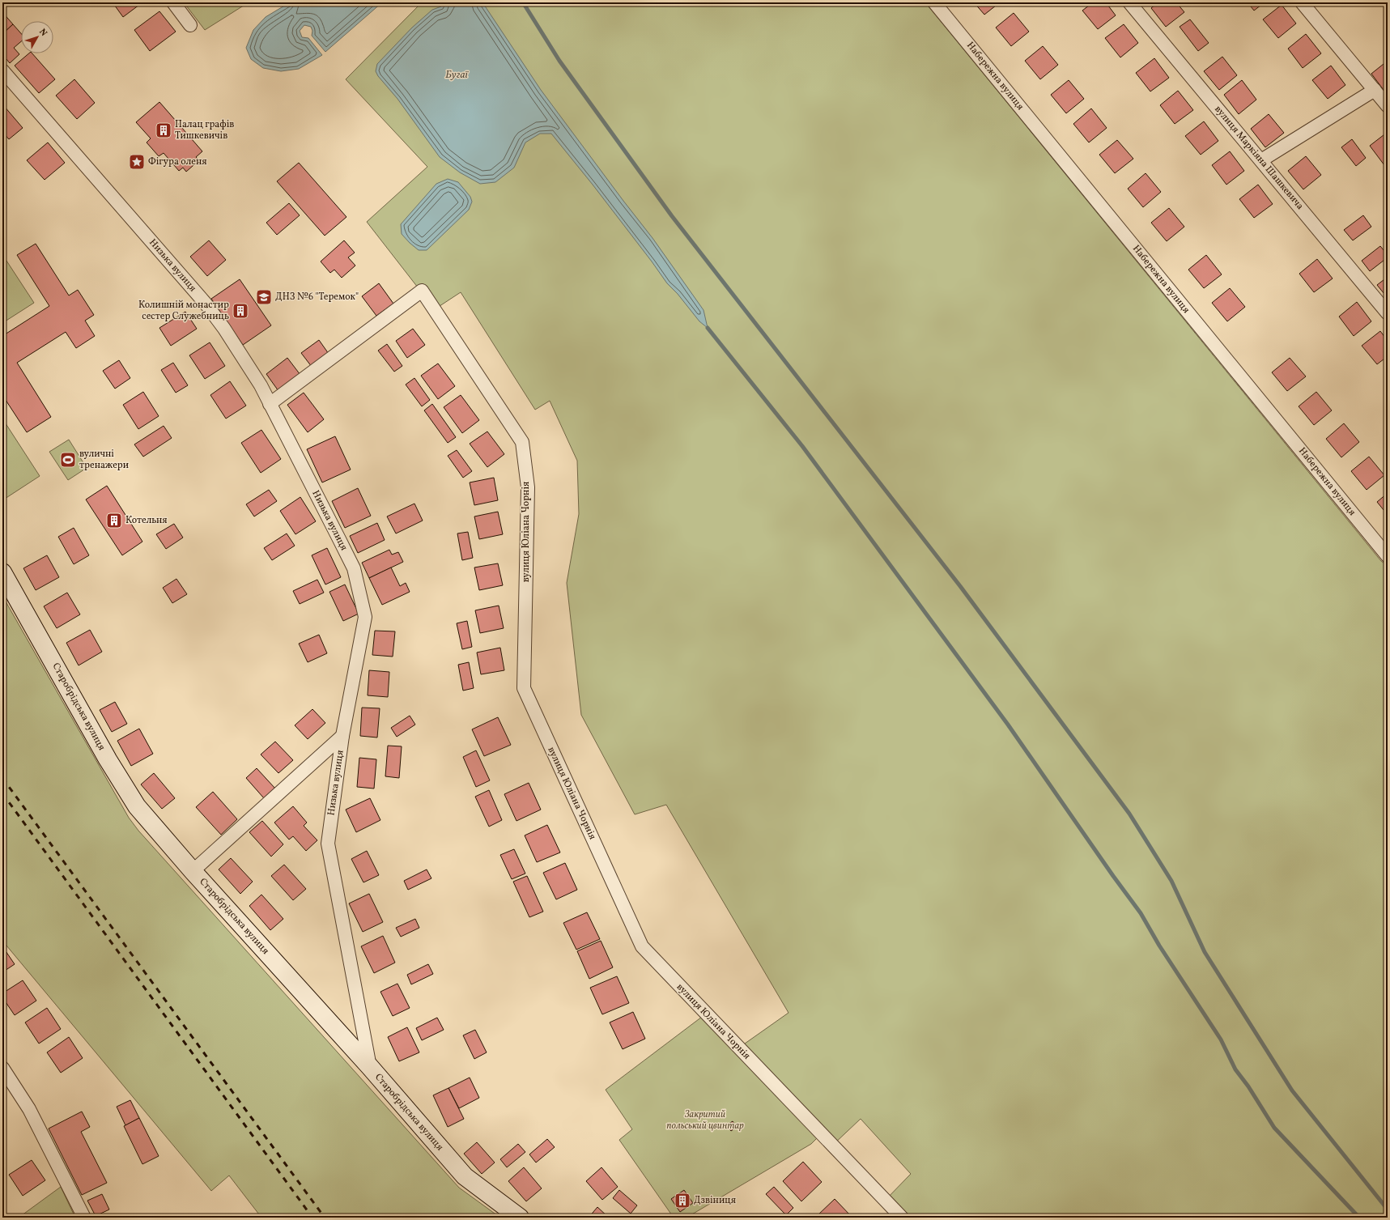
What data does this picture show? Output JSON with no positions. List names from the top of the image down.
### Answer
{
  "streets": {
    "street": [
      "Набережна вулиця",
      "вулиця Маркіяна Шашкевича",
      "Низька вулиця",
      "вулиця Юліана Чорнія",
      "Старобрідська вулиця"
    ]
  },
  "crossings": [
    ["Низька вулиця", "вулиця Юліана Чорнія"],
    ["Низька вулиця", "Старобрідська вулиця"]
  ],
  "water": ["Бугаї"],
  "parks": ["Закритий польський цвинтар"],
  "places": {
    "building": [
      "Палац графів Тишкевичів",
      "Колишній монастир сестер Служебниць",
      "Котельня",
      "Дзвіниця"
    ],
    "place": ["Фігура оленя"],
    "school or university": ["ДНЗ №6 \"Теремок\""],
    "sports": ["вуличні тренажери"]
  },
  "north": "top right"
}
